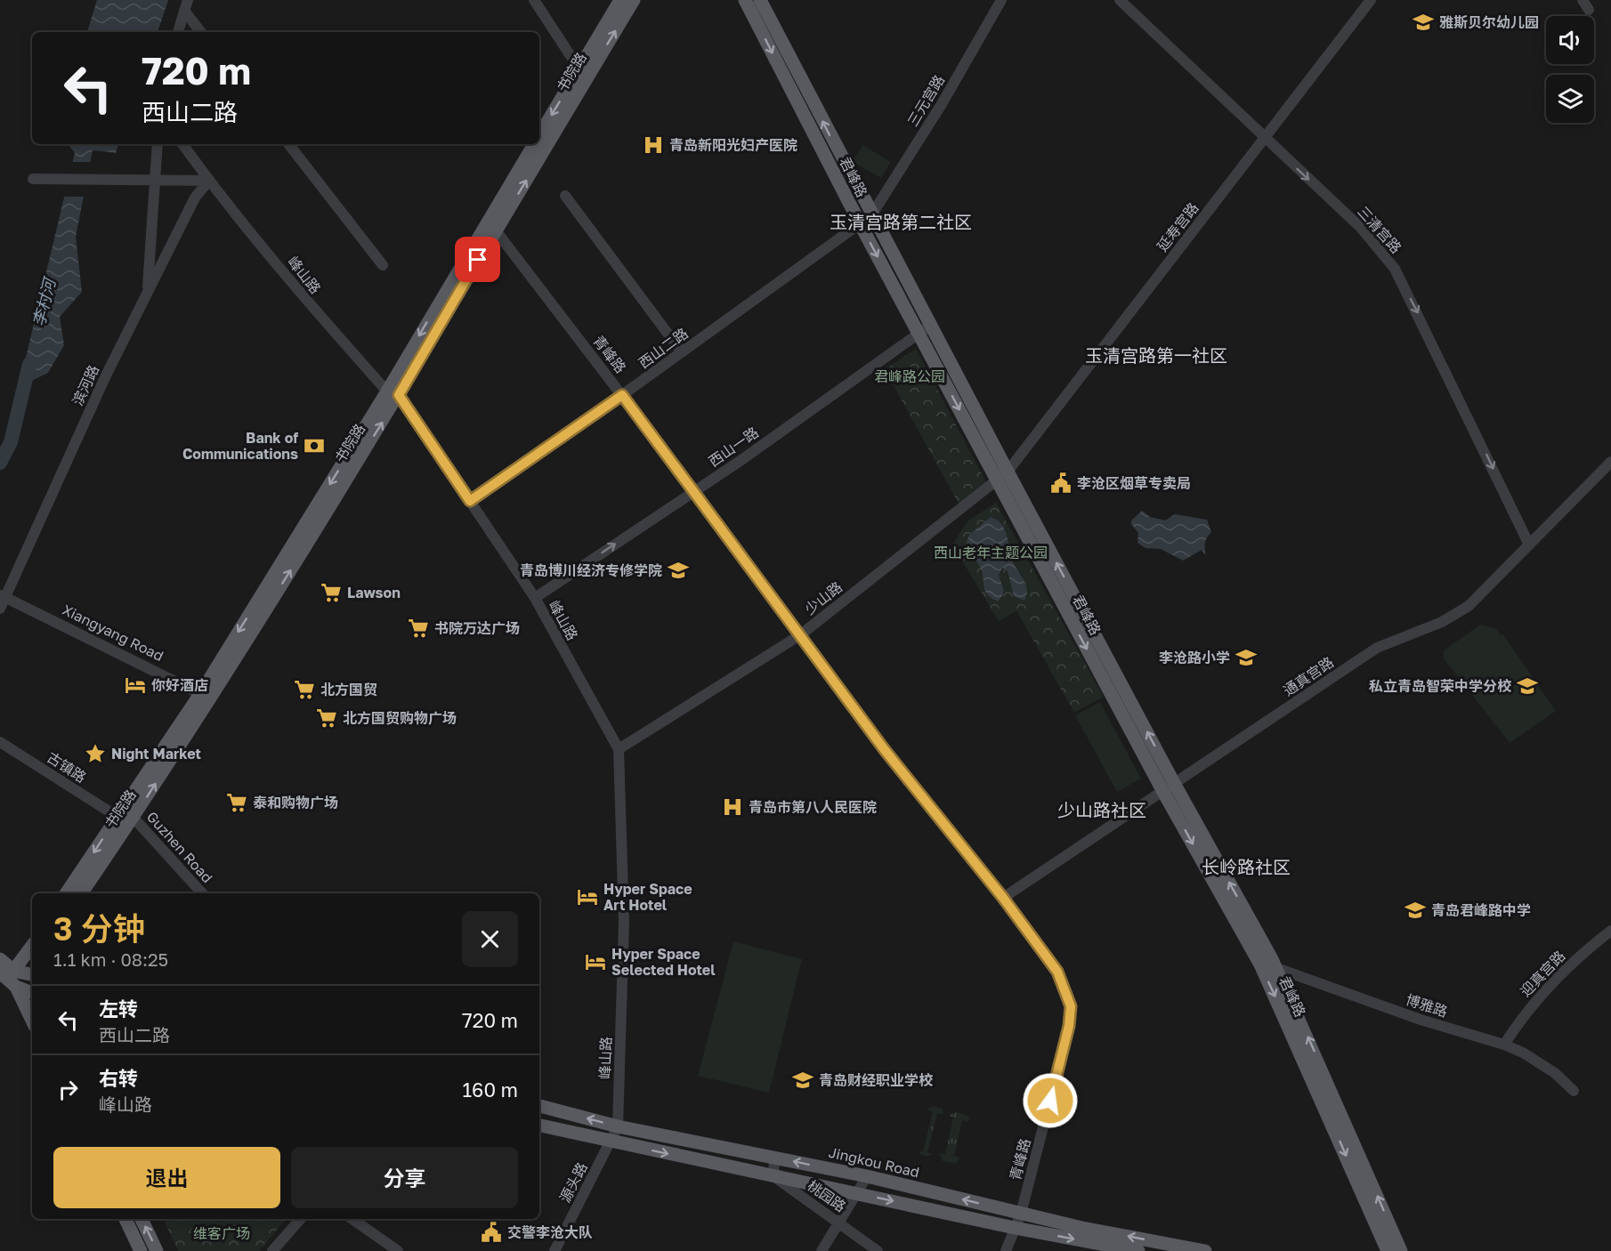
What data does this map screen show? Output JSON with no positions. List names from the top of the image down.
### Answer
{
  "streets": {
    "main road": ["书院路", "君峰路", "Jingkou Road"],
    "street": [
      "三元宫路",
      "延寿宫路",
      "三清宫路",
      "峰山路",
      "西山二路",
      "青峰路",
      "滨河路",
      "西山一路",
      "少山路",
      "Xiangyang Road",
      "通真宫路",
      "古镇路",
      "Guzhen Road",
      "迎真宫路",
      "博雅路",
      "源头路",
      "桃园路"
    ]
  },
  "crossings": [
    ["书院路", "峰山路"],
    ["书院路", "青峰路"],
    ["书院路", "Xiangyang Road"],
    ["书院路", "古镇路"],
    ["书院路", "Guzhen Road"],
    ["三元宫路", "君峰路"],
    ["三元宫路", "西山二路"],
    ["君峰路", "延寿宫路"],
    ["君峰路", "西山二路"],
    ["君峰路", "西山一路"],
    ["君峰路", "少山路"],
    ["君峰路", "通真宫路"],
    ["君峰路", "博雅路"],
    ["延寿宫路", "三清宫路"],
    ["延寿宫路", "少山路"],
    ["三清宫路", "通真宫路"],
    ["峰山路", "西山二路"],
    ["峰山路", "滨河路"],
    ["峰山路", "西山一路"],
    ["峰山路", "少山路"],
    ["峰山路", "Jingkou Road"],
    ["峰山路", "源头路"],
    ["西山二路", "青峰路"],
    ["青峰路", "西山一路"],
    ["青峰路", "少山路"],
    ["青峰路", "通真宫路"],
    ["青峰路", "Jingkou Road"],
    ["滨河路", "Xiangyang Road"],
    ["迎真宫路", "博雅路"],
    ["Jingkou Road", "源头路"]
  ],
  "one_way": ["三清宫路", "西山一路"],
  "districts": [
    "玉清宫路第二社区",
    "玉清宫路第一社区",
    "少山路社区",
    "长岭路社区"
  ],
  "water": ["李村河"],
  "parks": ["君峰路公园", "西山老年主题公园", "维客广场"],
  "places": {
    "school or university": [
      "雅斯贝尔幼儿园",
      "青岛博川经济专修学院",
      "李沧路小学",
      "私立青岛智荣中学分校",
      "青岛君峰路中学",
      "青岛财经职业学校"
    ],
    "hospital": ["青岛新阳光妇产医院", "青岛市第八人民医院"],
    "bank": ["Bank of Communications"],
    "public building": ["李沧区烟草专卖局", "交警李沧大队"],
    "supermarket": [
      "Lawson",
      "书院万达广场",
      "北方国贸",
      "北方国贸购物广场",
      "泰和购物广场"
    ],
    "hotel": ["你好酒店", "Hyper Space Art Hotel", "Hyper Space Selected Hotel"],
    "place": ["Night Market"]
  },
  "page": {
    "turn": ["720 m", "西山二路"],
    "heading": ["3 分钟", "1.1 km · 08:25"],
    "list": [
      {
        "name": "左转",
        "note": "西山二路",
        "value": "720 m"
      },
      {
        "name": "右转",
        "note": "峰山路",
        "value": "160 m"
      }
    ],
    "buttons": ["退出", "分享"]
  }
}
